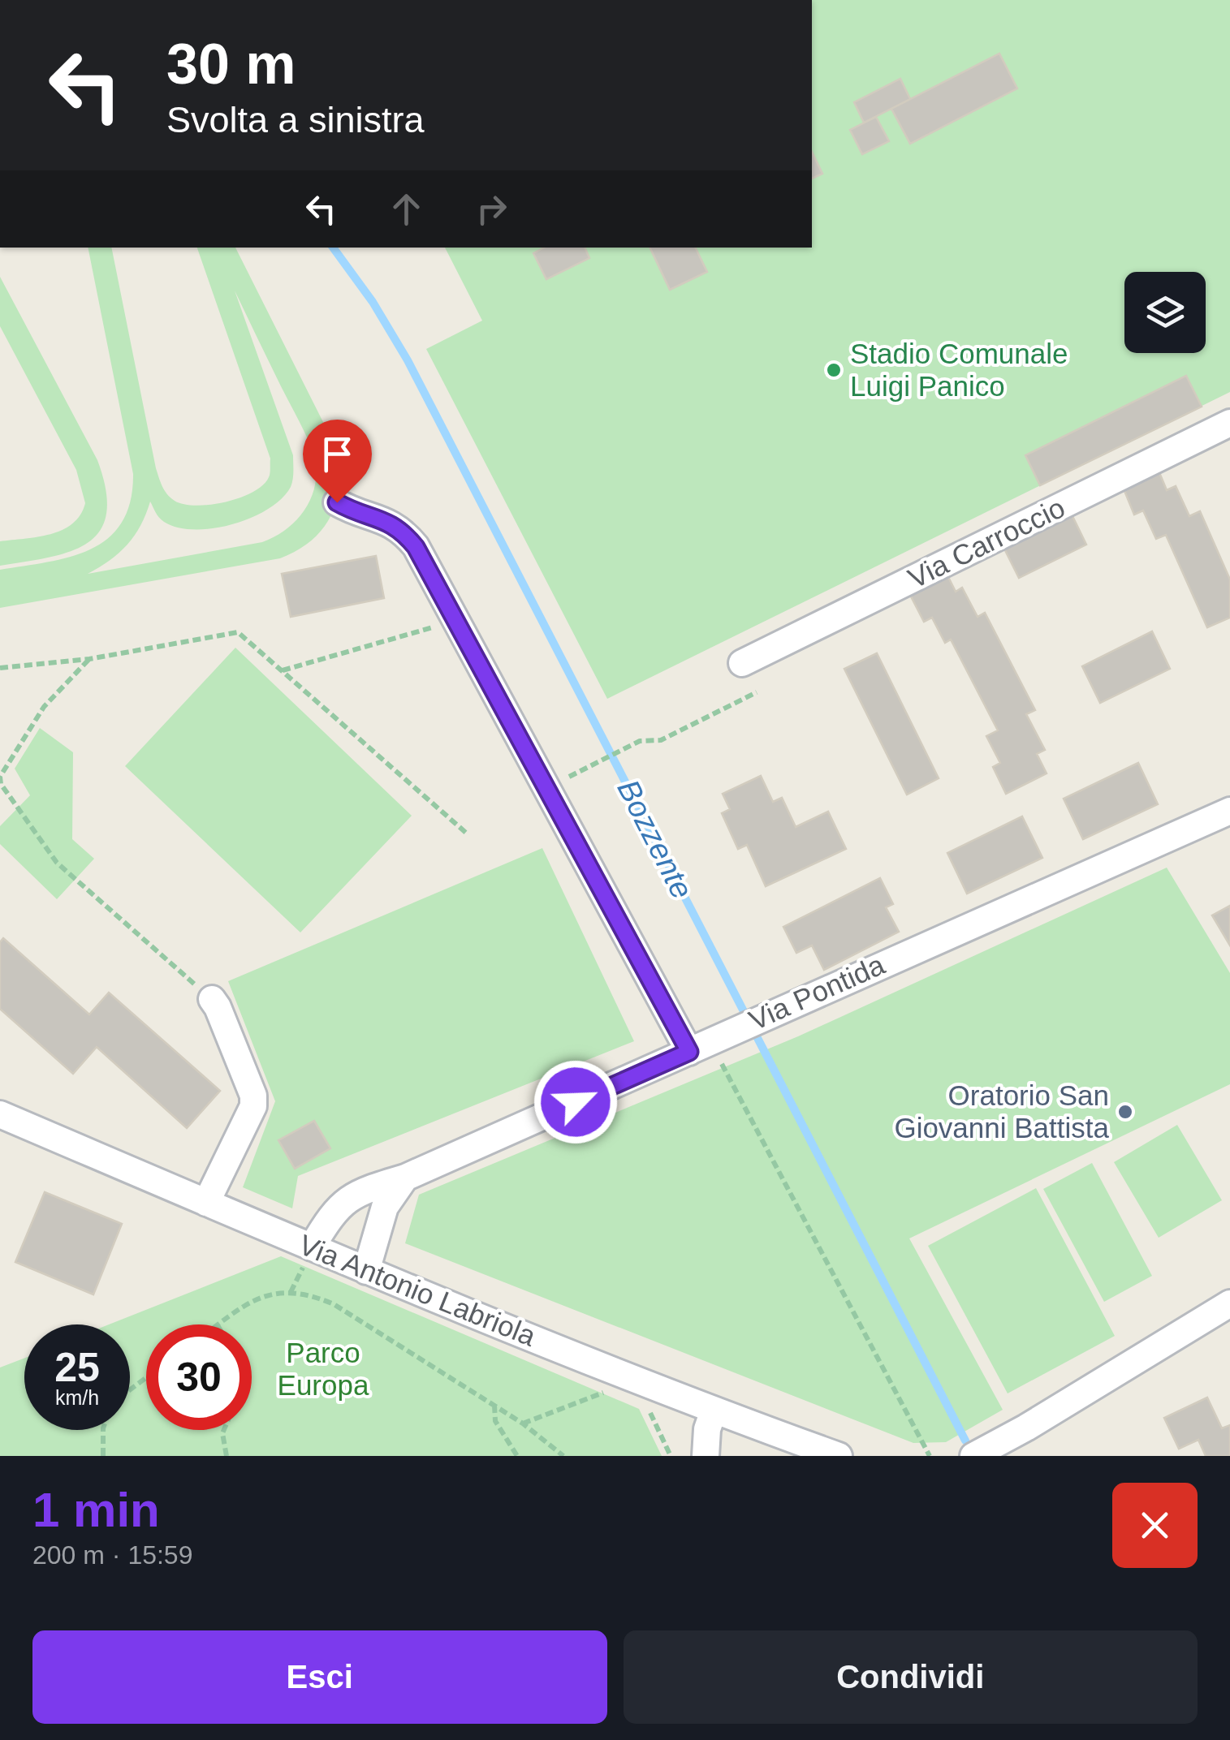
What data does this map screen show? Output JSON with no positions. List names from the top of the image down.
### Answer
{
  "streets": {
    "street": ["Via Carroccio", "Via Pontida", "Via Antonio Labriola"]
  },
  "crossings": [
    ["Via Pontida", "Via Antonio Labriola"]
  ],
  "water": ["Bozzente"],
  "parks": ["Parco Europa"],
  "places": ["Stadio Comunale Luigi Panico", "Oratorio San Giovanni Battista"],
  "page": {
    "turn": ["30 m", "Svolta a sinistra"],
    "speed": "25 km/h",
    "limit": "30",
    "heading": ["1 min", "200 m · 15:59"],
    "buttons": ["Esci", "Condividi"]
  }
}
